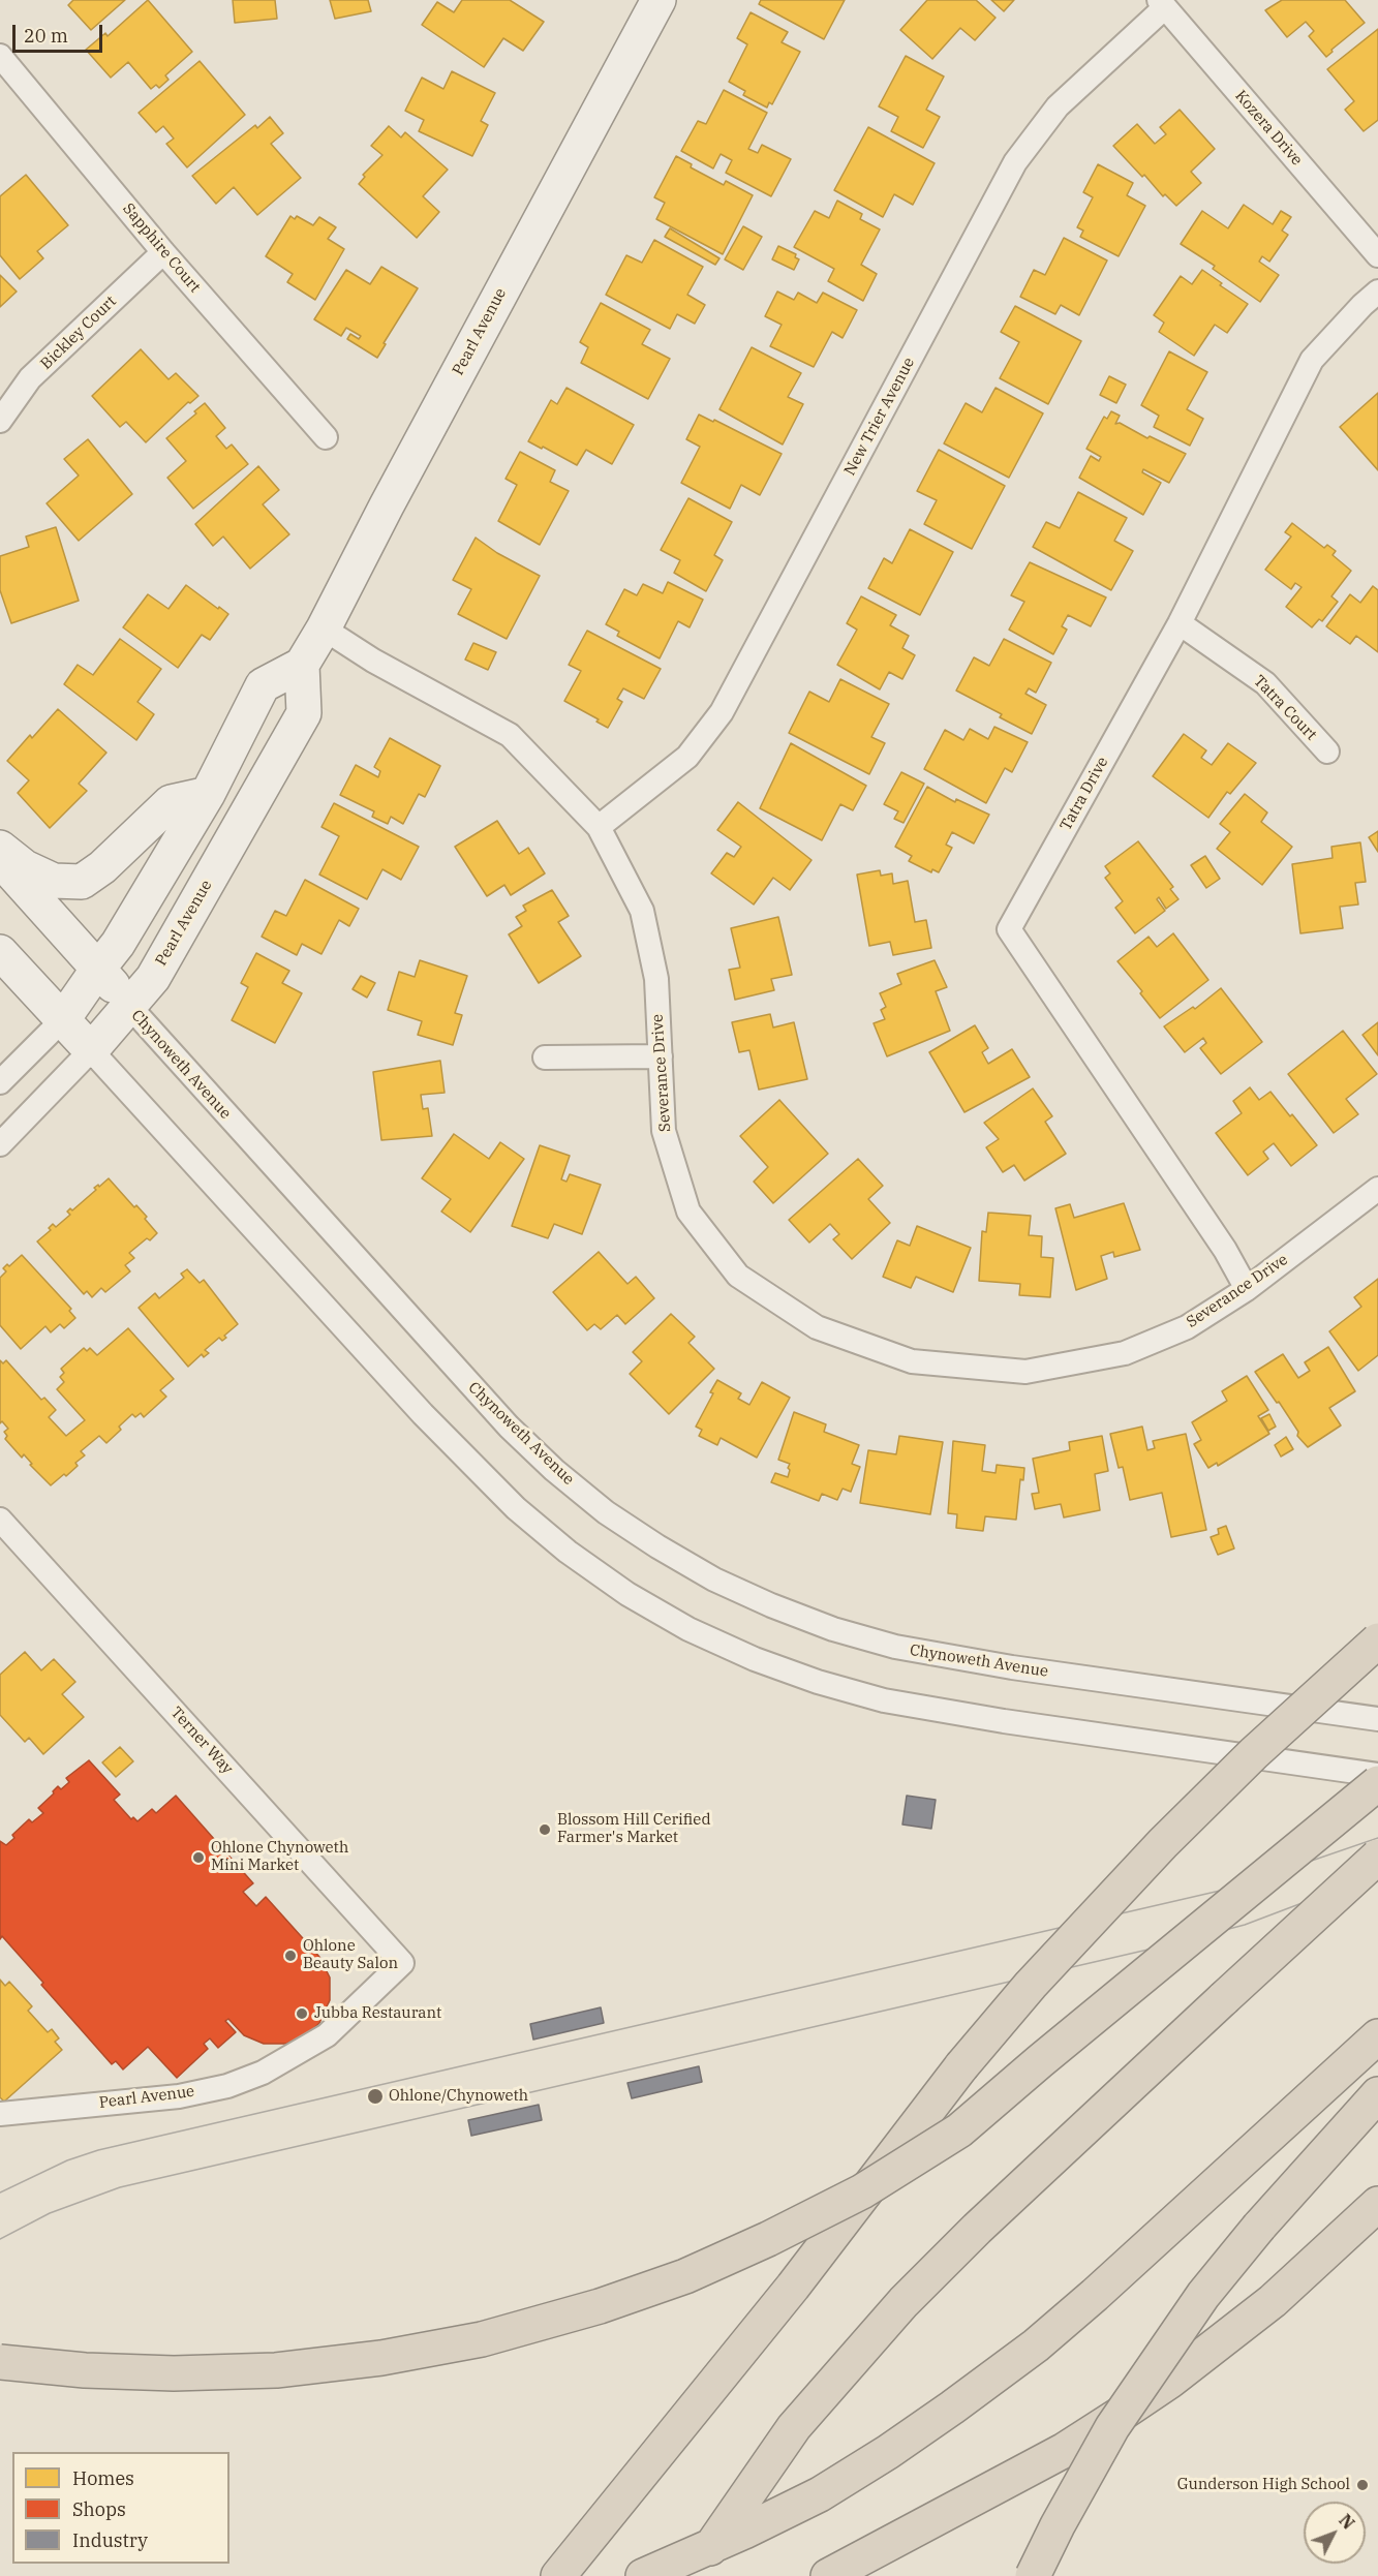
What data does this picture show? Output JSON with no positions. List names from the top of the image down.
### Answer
{
  "streets": {
    "street": [
      "Kozera Drive",
      "Sapphire Court",
      "Pearl Avenue",
      "Bickley Court",
      "New Trier Avenue",
      "Tatra Court",
      "Tatra Drive",
      "Chynoweth Avenue",
      "Severance Drive",
      "Terner Way"
    ]
  },
  "crossings": [
    ["Kozera Drive", "New Trier Avenue"],
    ["Sapphire Court", "Bickley Court"],
    ["Pearl Avenue", "Chynoweth Avenue"],
    ["Pearl Avenue", "Severance Drive"],
    ["Pearl Avenue", "Terner Way"],
    ["New Trier Avenue", "Severance Drive"],
    ["Tatra Court", "Tatra Drive"],
    ["Tatra Drive", "Severance Drive"]
  ],
  "places": [
    "Blossom Hill Cerified Farmer's Market",
    "Ohlone Chynoweth Mini Market",
    "Ohlone Beauty Salon",
    "Jubba Restaurant",
    "Ohlone/Chynoweth",
    "Gunderson High School"
  ],
  "legend": ["Homes", "Shops", "Industry"],
  "scale_bar": "20 m",
  "north": "top right"
}
